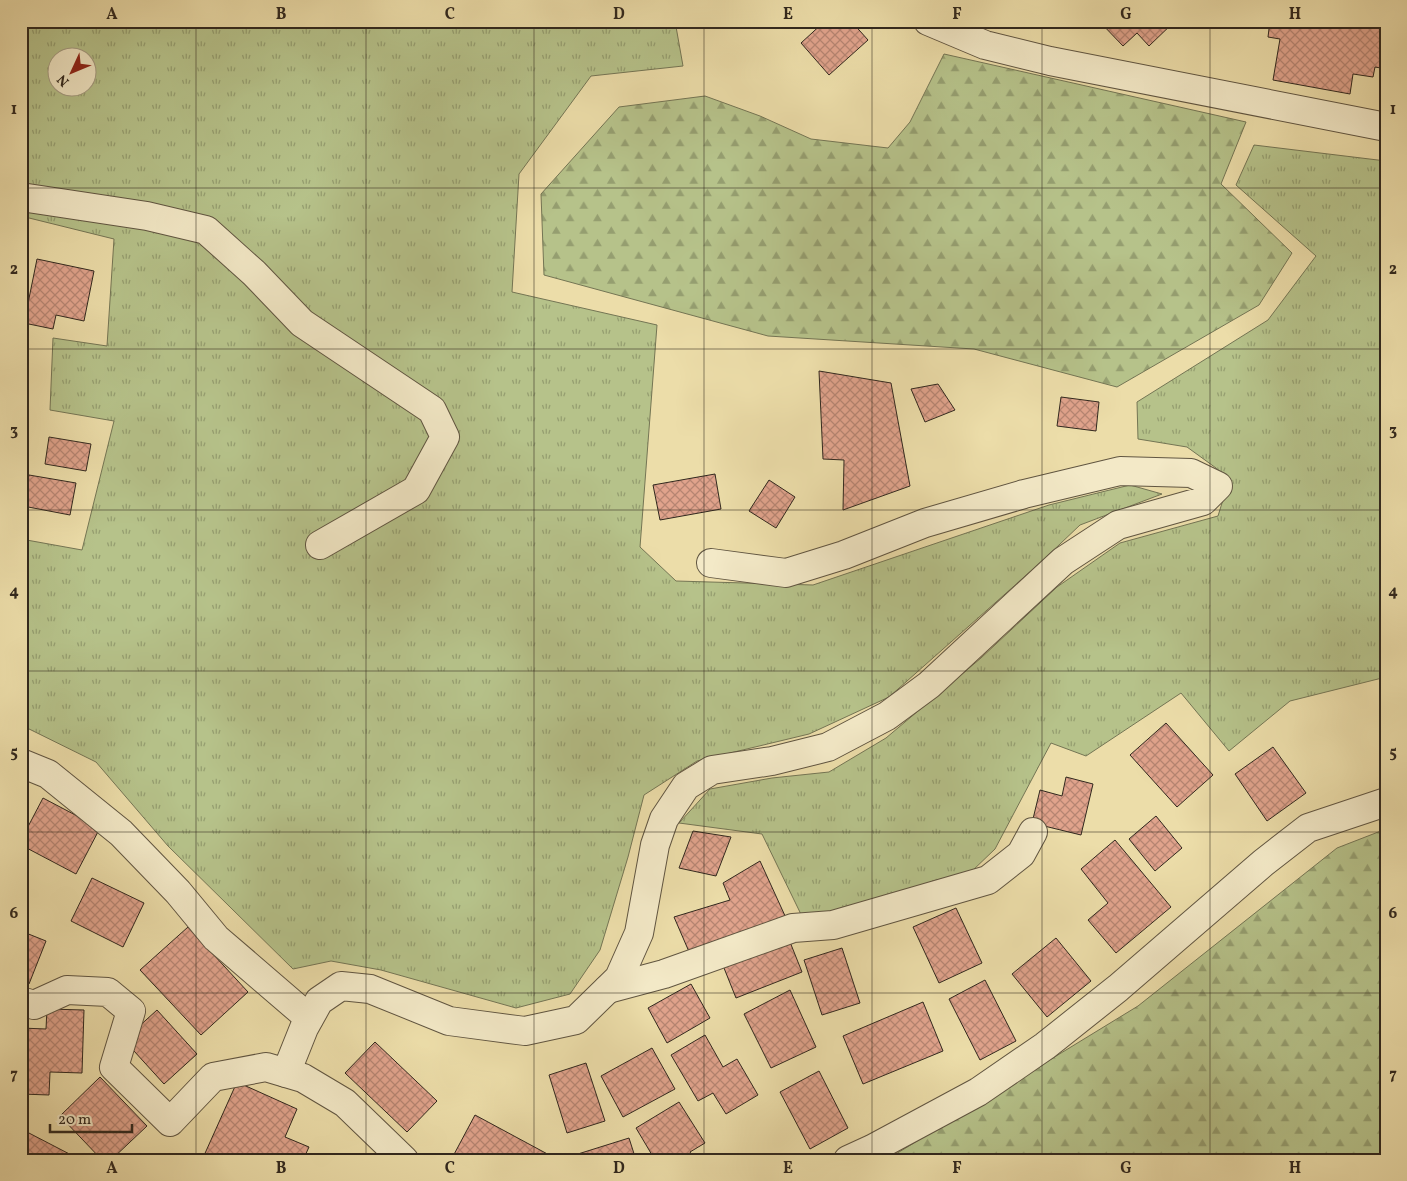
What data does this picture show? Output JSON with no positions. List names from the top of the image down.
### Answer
{
  "scale_bar": "20 m",
  "north": "bottom left",
  "grid": {
    "columns": [
      "A",
      "B",
      "C",
      "D",
      "E",
      "F",
      "G",
      "H"
    ],
    "rows": [
      "1",
      "2",
      "3",
      "4",
      "5",
      "6",
      "7"
    ]
  }
}
